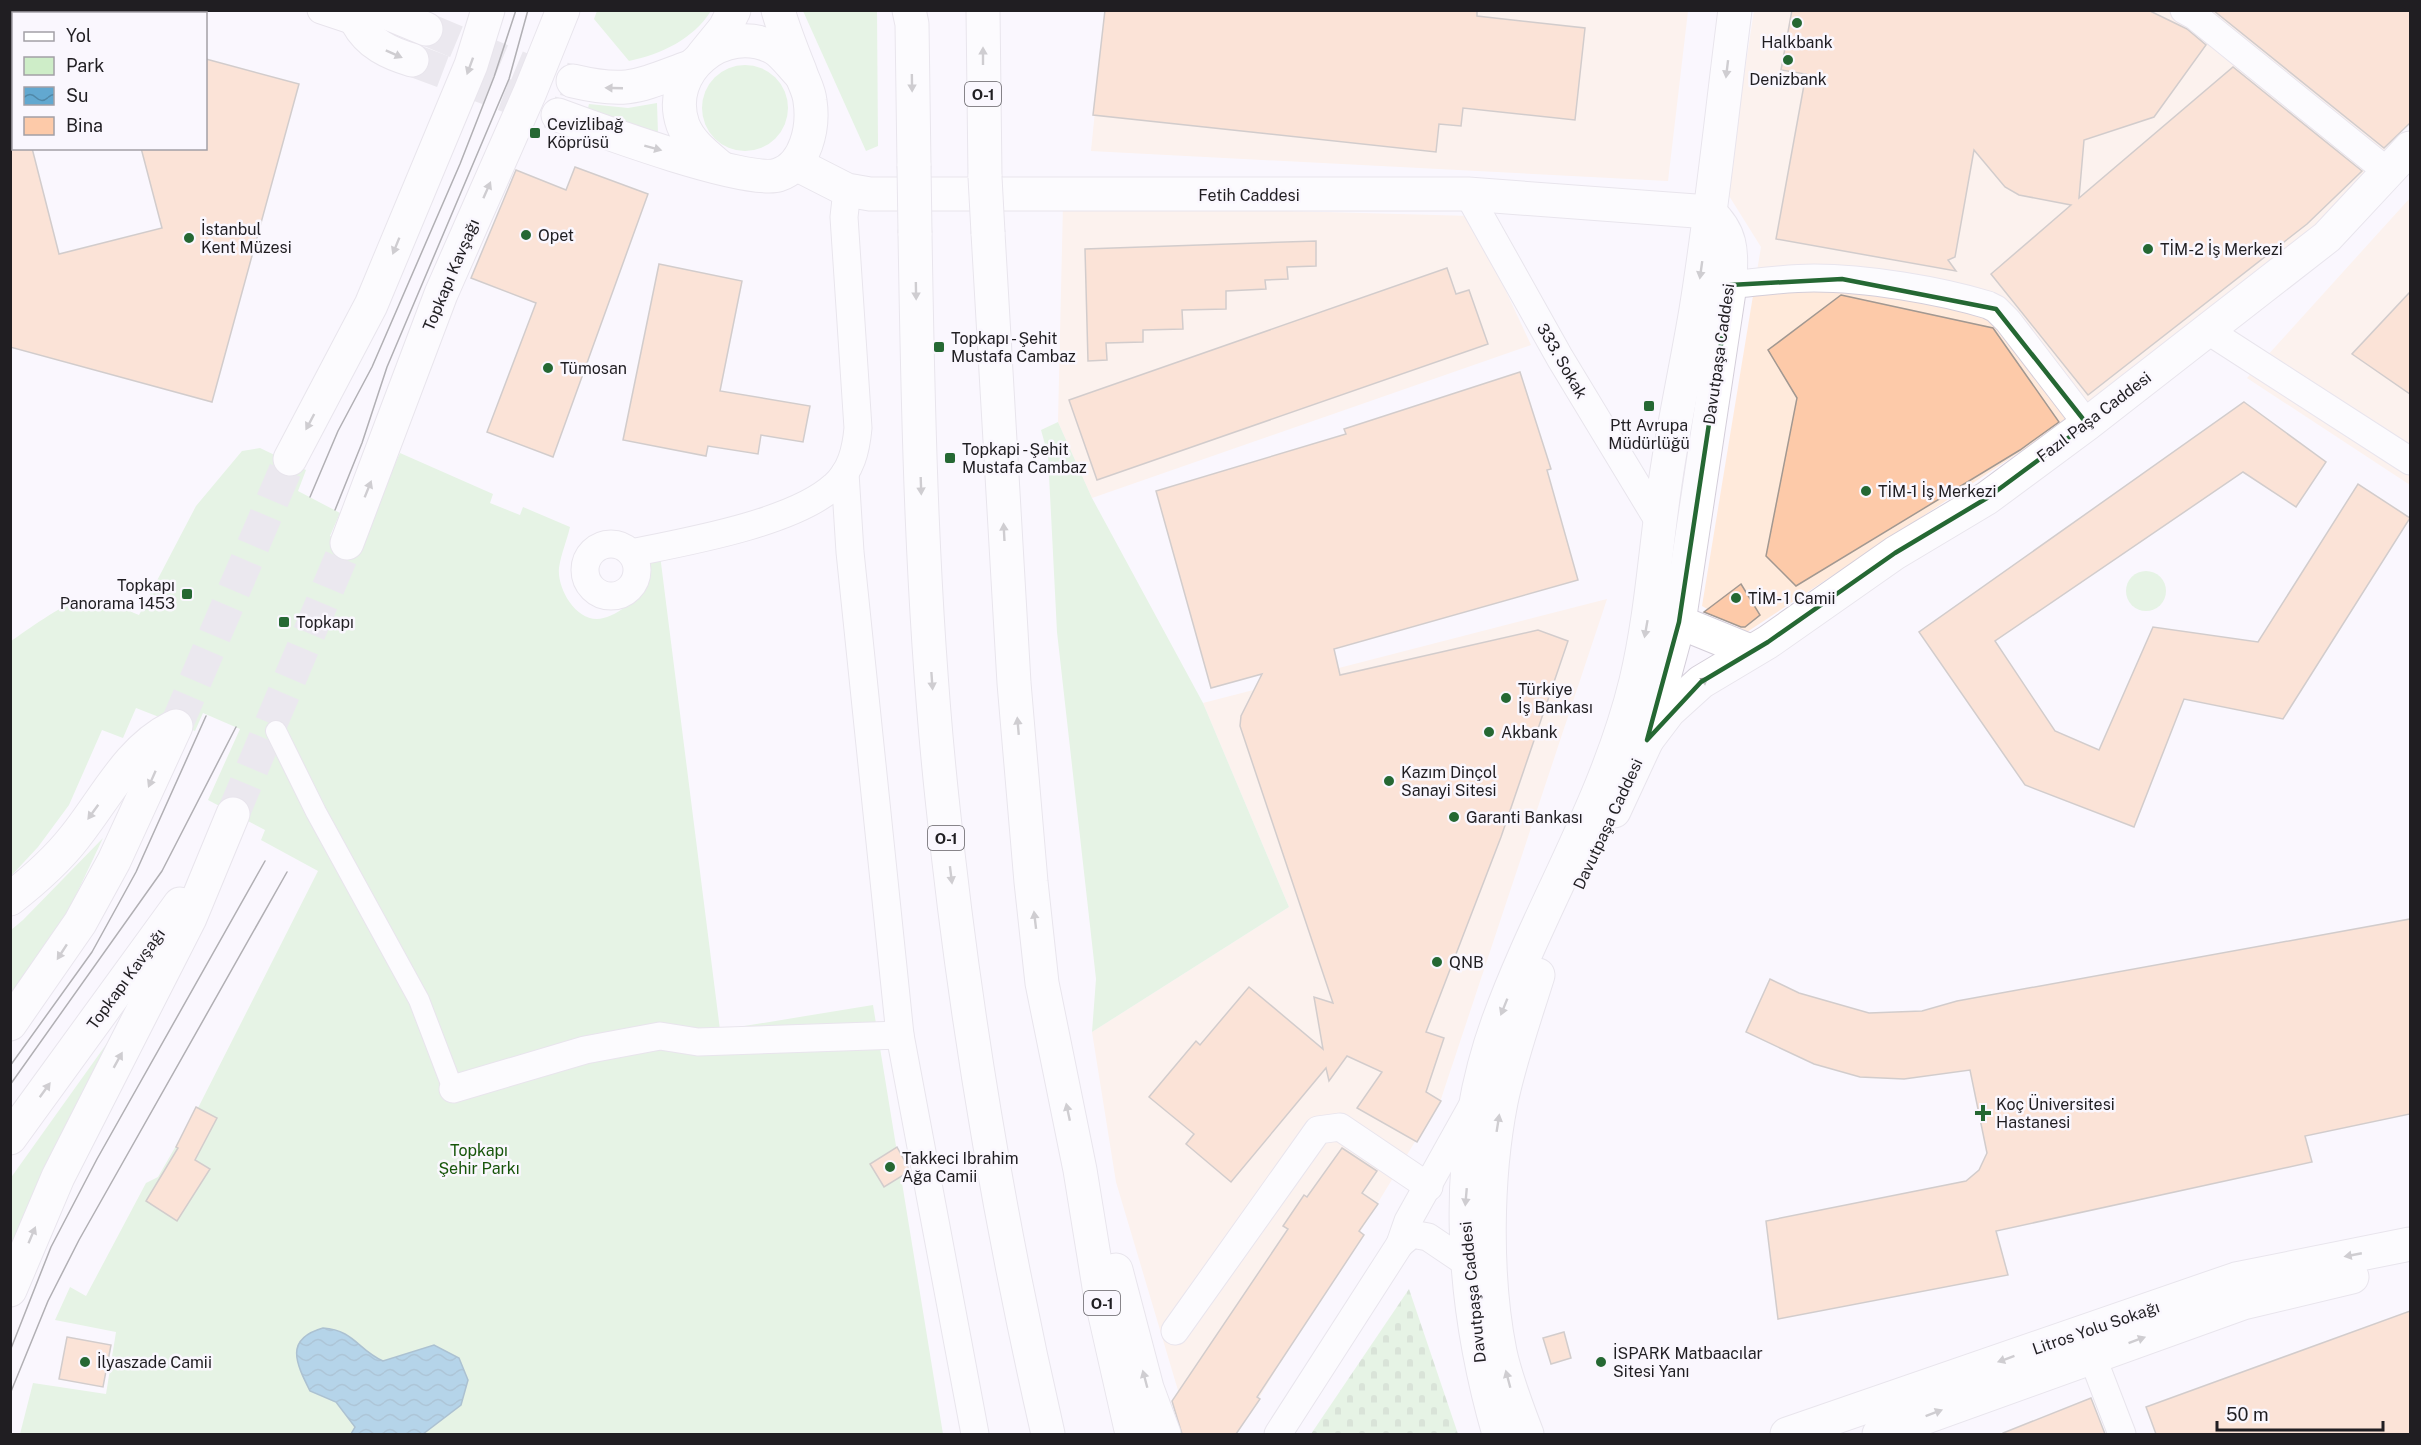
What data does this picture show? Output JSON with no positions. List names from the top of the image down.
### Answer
{
  "streets": {
    "main road": [
      "O-1",
      "Fetih Caddesi",
      "Topkapı Kavşağı",
      "Davutpaşa Caddesi",
      "Fazıl Paşa Caddesi",
      "Litros Yolu Sokağı"
    ],
    "street": ["333. Sokak"]
  },
  "crossings": [
    ["Fetih Caddesi", "Davutpaşa Caddesi"],
    ["Fetih Caddesi", "333. Sokak"],
    ["Davutpaşa Caddesi", "333. Sokak"],
    ["Davutpaşa Caddesi", "Fazıl Paşa Caddesi"]
  ],
  "parks": ["Topkapı Şehir Parkı"],
  "places": {
    "other": [
      "Halkbank",
      "Denizbank",
      "Opet",
      "İstanbul Kent Müzesi",
      "TİM-2 İş Merkezi",
      "Tümosan",
      "TİM-1 İş Merkezi",
      "TİM- 1 Camii",
      "Türkiye İş Bankası",
      "Akbank",
      "Kazım Dinçol Sanayi Sitesi",
      "Garanti Bankası",
      "QNB",
      "Takkeci Ibrahim Ağa Camii",
      "İlyaszade Camii",
      "İSPARK Matbaacılar Sitesi Yanı"
    ],
    "transit": [
      "Cevizlibağ Köprüsü",
      "Topkapı - Şehit Mustafa Cambaz",
      "Ptt Avrupa Müdürlüğü",
      "Topkapi - Şehit Mustafa Cambaz",
      "Topkapı Panorama 1453",
      "Topkapı"
    ],
    "health": ["Koç Üniversitesi Hastanesi"]
  },
  "legend": [
    "Yol",
    "Park",
    "Su",
    "Bina"
  ],
  "scale_bar": "50 m"
}
